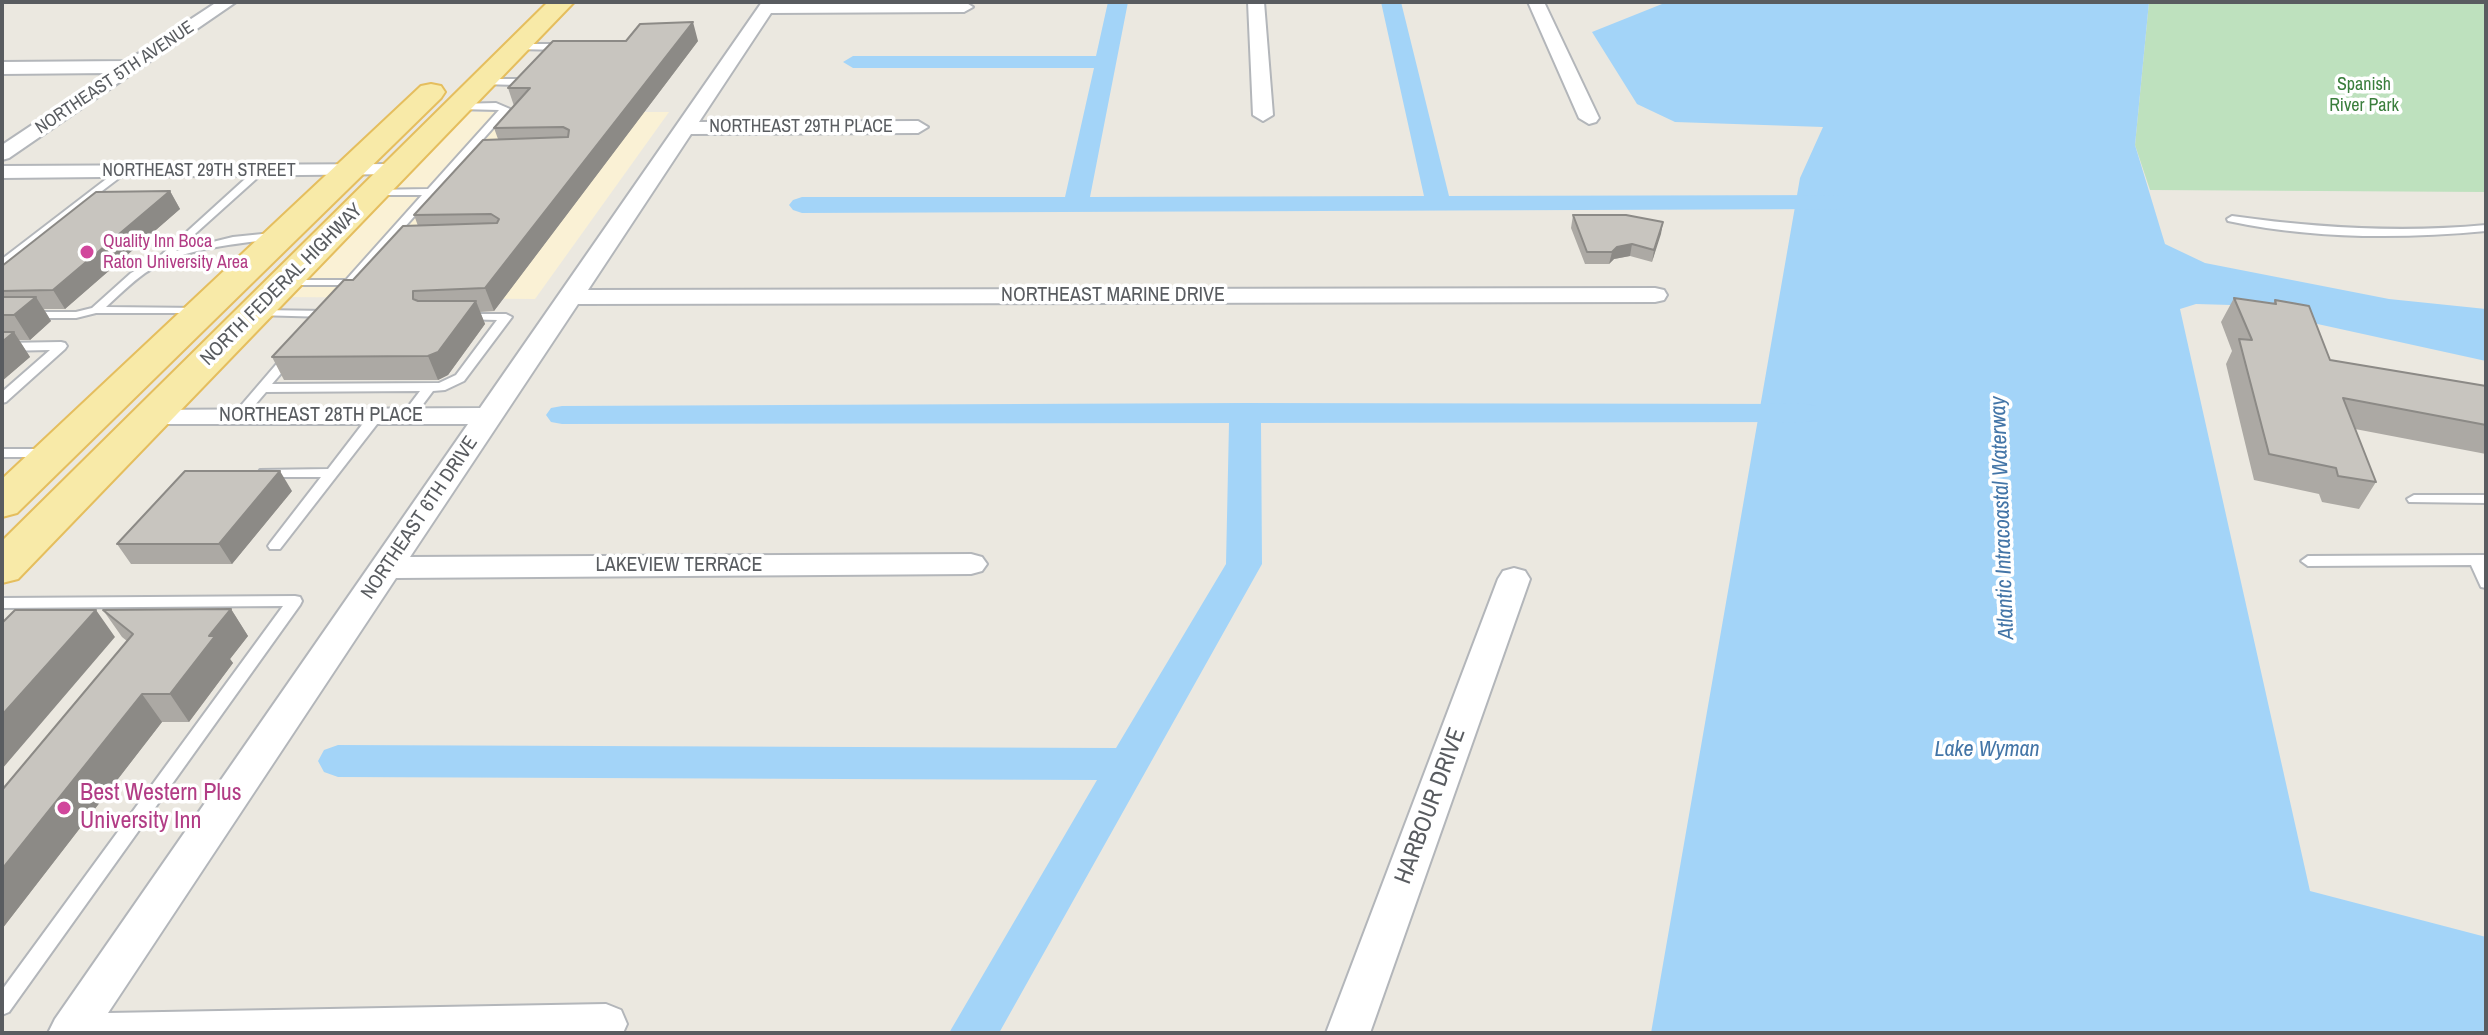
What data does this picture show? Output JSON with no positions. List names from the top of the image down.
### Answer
{
  "streets": {
    "main road": ["NORTH FEDERAL HIGHWAY"],
    "street": [
      "NORTHEAST 5TH AVENUE",
      "NORTHEAST 29TH PLACE",
      "NORTHEAST 29TH STREET",
      "NORTHEAST MARINE DRIVE",
      "NORTHEAST 28TH PLACE",
      "NORTHEAST 6TH DRIVE",
      "LAKEVIEW TERRACE",
      "HARBOUR DRIVE"
    ]
  },
  "crossings": [
    ["NORTHEAST 29TH PLACE", "NORTHEAST 6TH DRIVE"],
    ["NORTHEAST 29TH STREET", "NORTH FEDERAL HIGHWAY"],
    ["NORTH FEDERAL HIGHWAY", "NORTHEAST 28TH PLACE"],
    ["NORTHEAST MARINE DRIVE", "NORTHEAST 6TH DRIVE"],
    ["NORTHEAST 28TH PLACE", "NORTHEAST 6TH DRIVE"],
    ["NORTHEAST 6TH DRIVE", "LAKEVIEW TERRACE"]
  ],
  "water": ["Atlantic Intracoastal Waterway", "Lake Wyman"],
  "parks": ["Spanish River Park"],
  "places": ["Quality Inn Boca Raton University Area", "Best Western Plus University Inn"]
}
